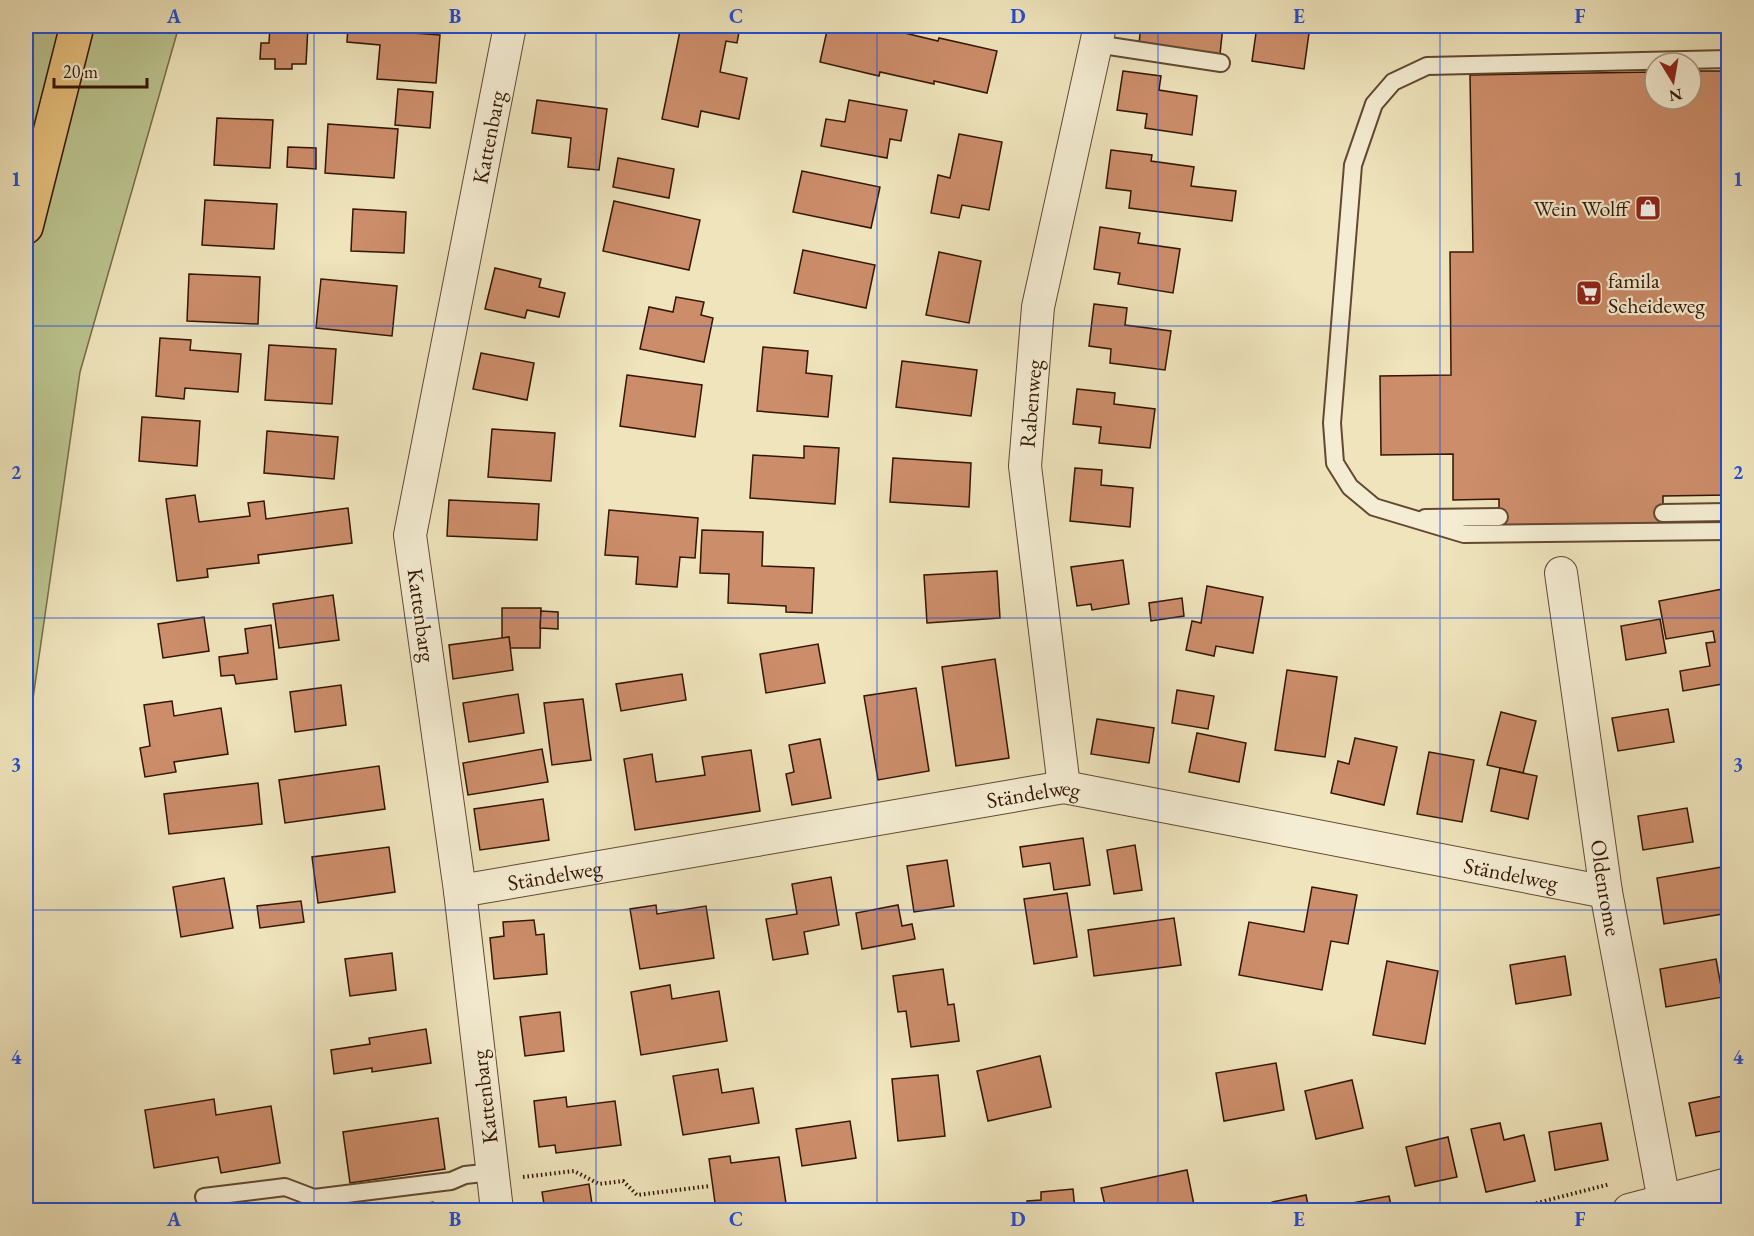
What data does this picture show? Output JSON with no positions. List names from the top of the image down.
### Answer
{
  "streets": {
    "street": [
      "Kattenbarg",
      "Rabenweg",
      "Ständelweg",
      "Oldenrome"
    ]
  },
  "crossings": [
    ["Kattenbarg", "Ständelweg"],
    ["Rabenweg", "Ständelweg"],
    ["Ständelweg", "Oldenrome"]
  ],
  "places": {
    "shop": ["Wein Wolff"],
    "supermarket": ["famila Scheideweg"]
  },
  "scale_bar": "20 m",
  "north": "bottom",
  "grid": {
    "columns": [
      "A",
      "B",
      "C",
      "D",
      "E",
      "F"
    ],
    "rows": [
      "1",
      "2",
      "3",
      "4"
    ]
  }
}
